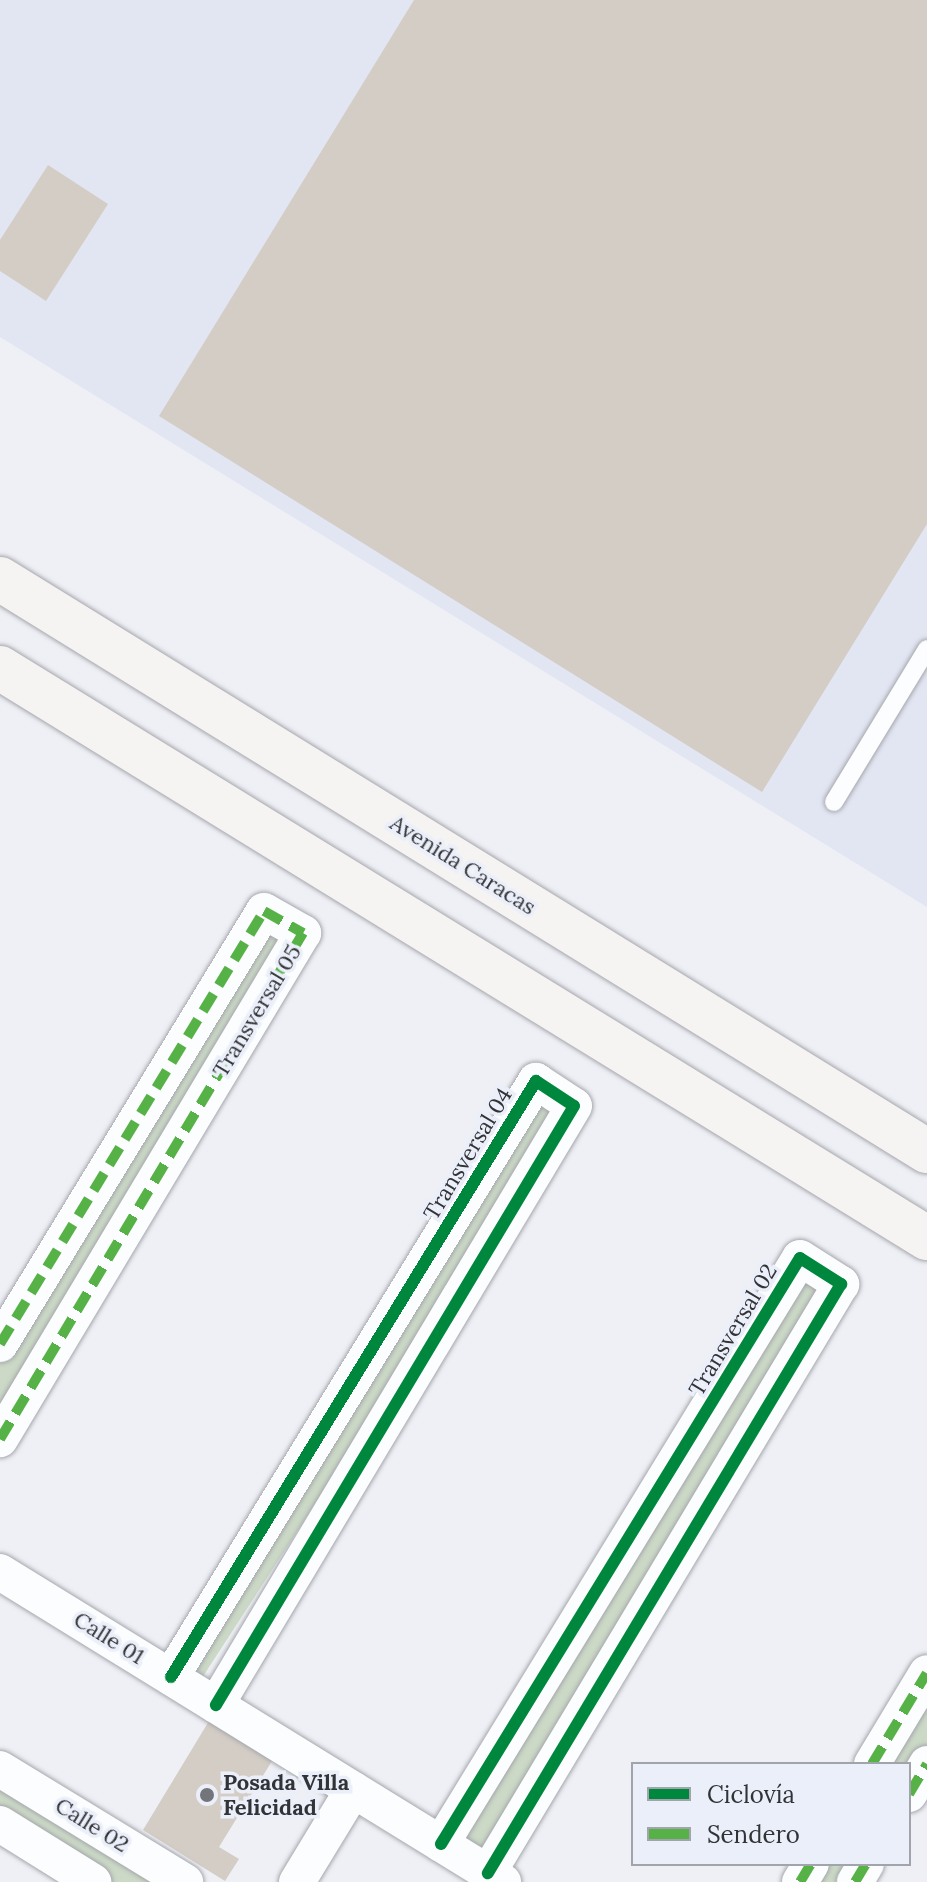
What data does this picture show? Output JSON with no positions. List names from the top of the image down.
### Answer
{
  "streets": {
    "street": [
      "Avenida Caracas",
      "Transversal 05",
      "Transversal 04",
      "Transversal 02",
      "Calle 01",
      "Calle 02"
    ]
  },
  "crossings": [
    ["Transversal 04", "Calle 01"],
    ["Transversal 02", "Calle 01"]
  ],
  "places": ["Posada Villa Felicidad"],
  "legend": ["Ciclovía", "Sendero"]
}
